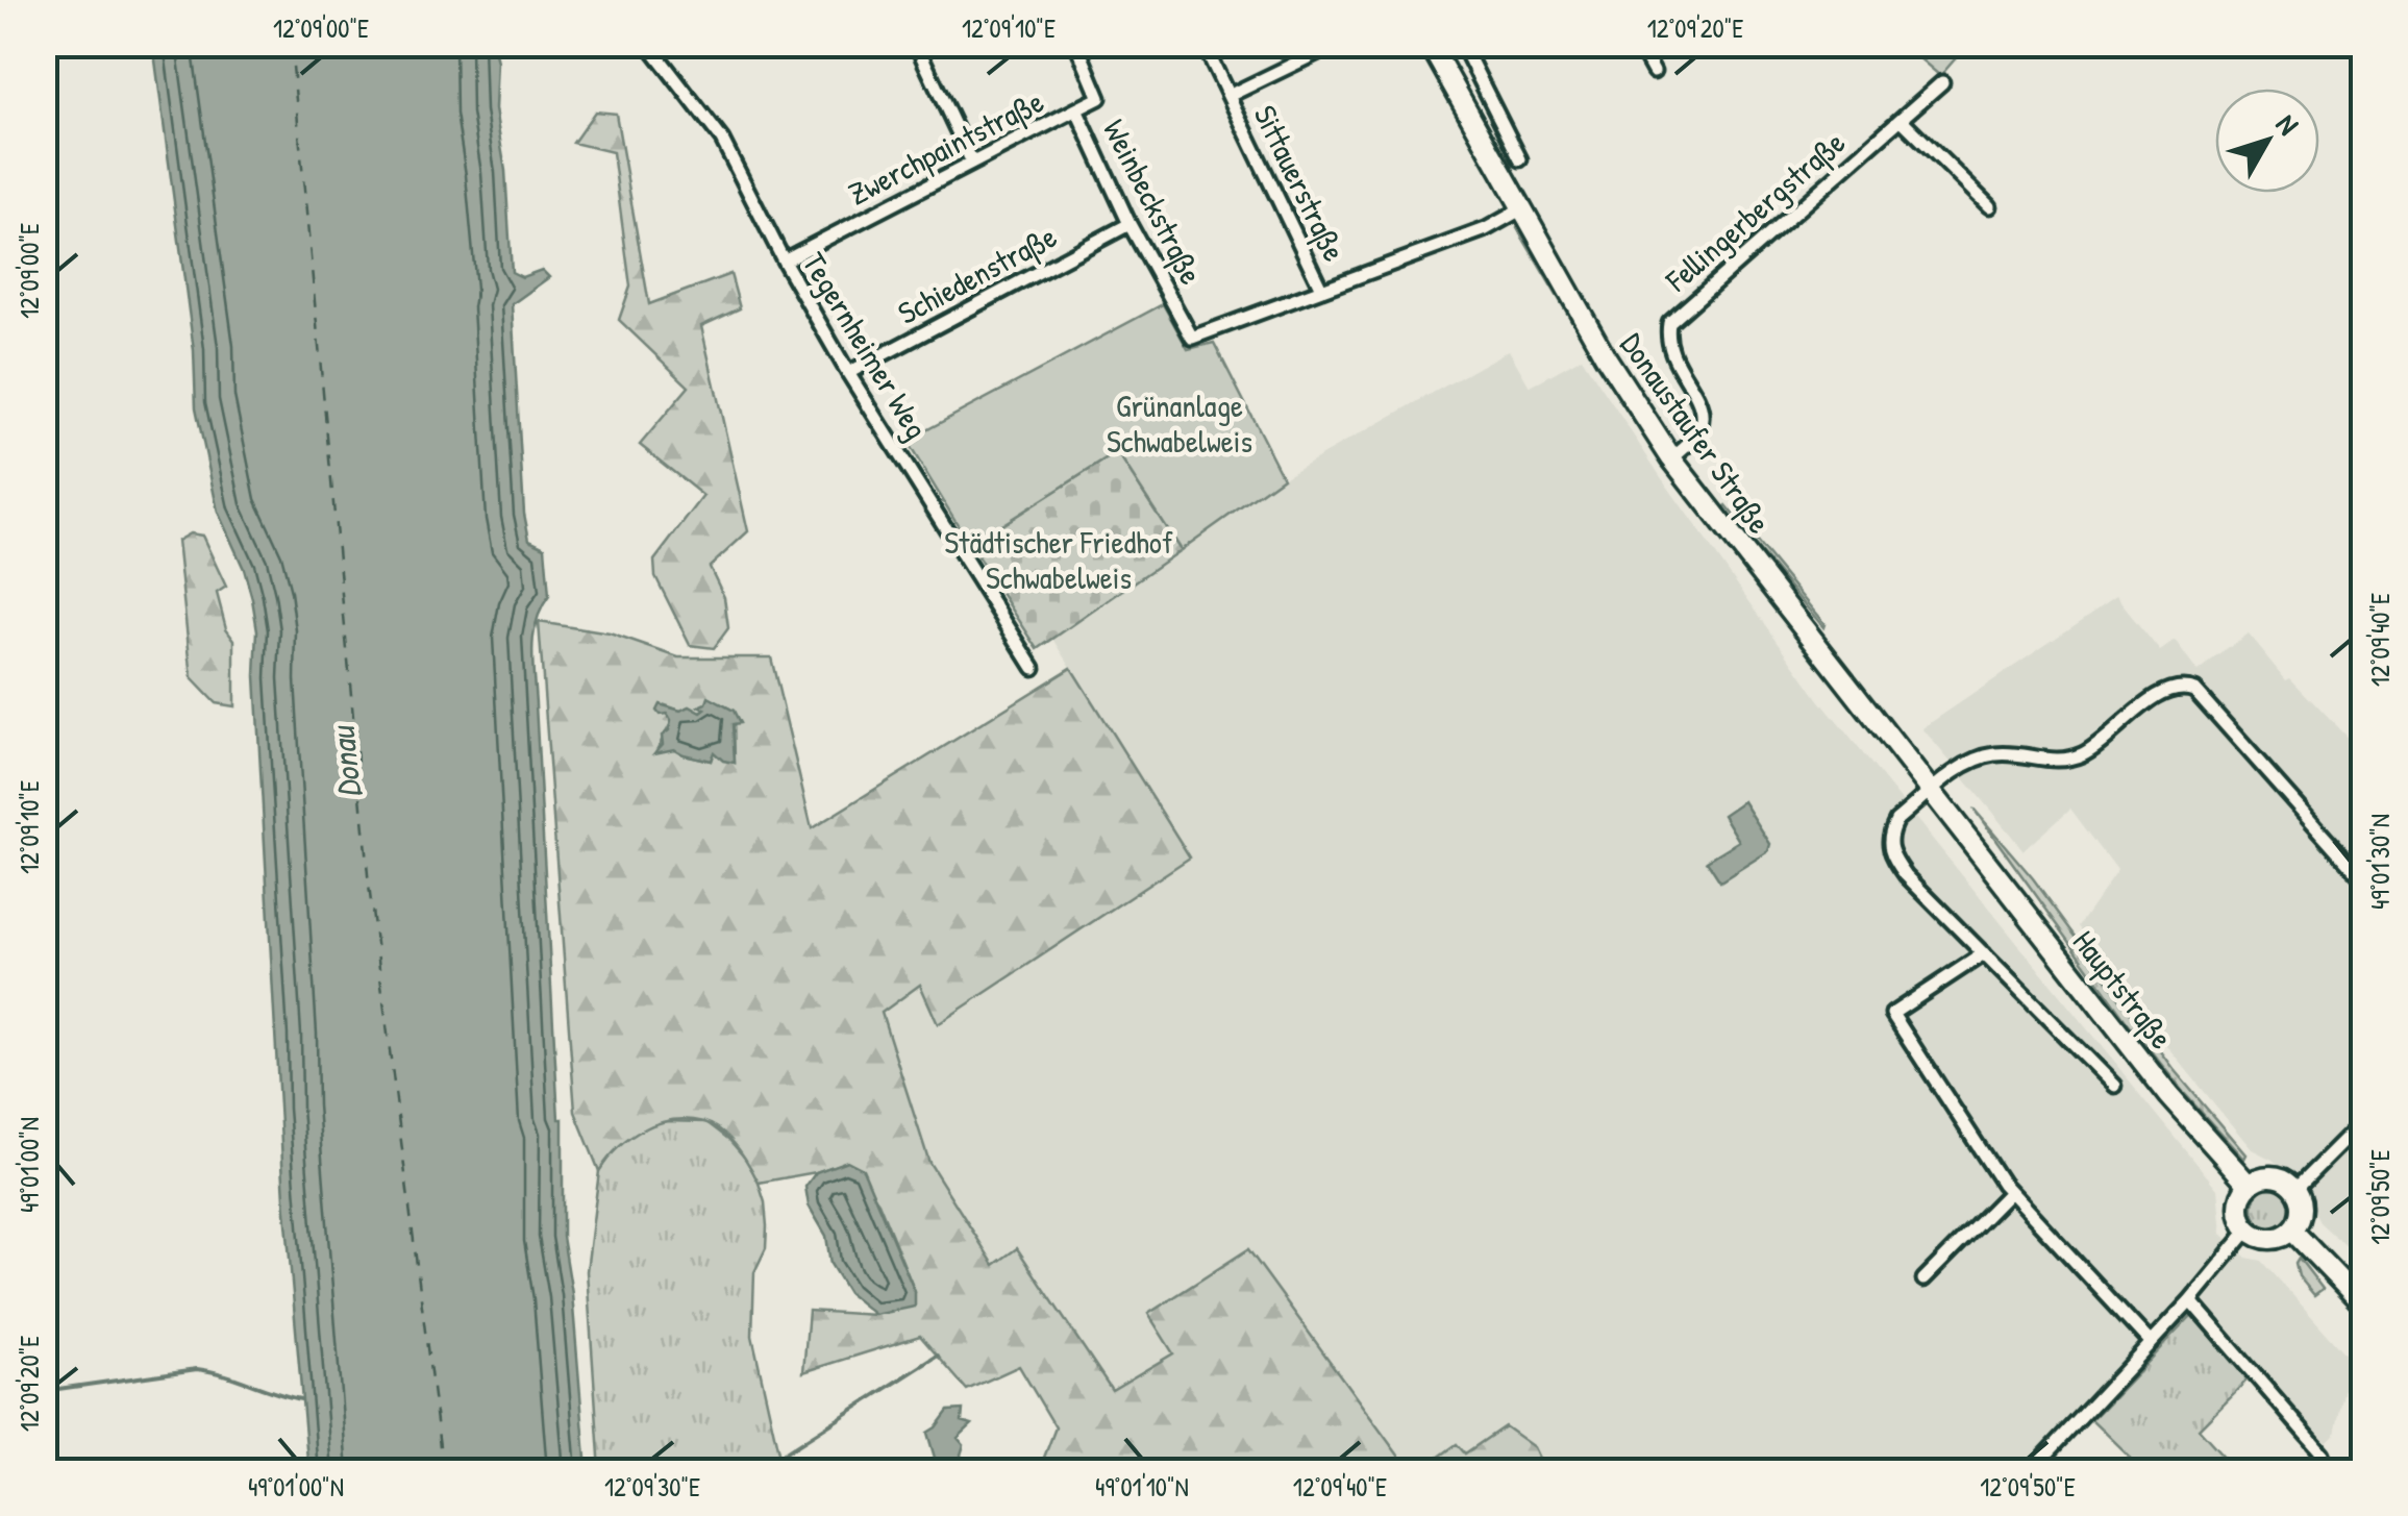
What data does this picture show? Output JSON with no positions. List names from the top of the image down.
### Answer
{
  "streets": {
    "main road": ["Donaustaufer Straße", "Hauptstraße"],
    "street": [
      "Zwerchpaintstraße",
      "Sittauerstraße",
      "Weinbeckstraße",
      "Fellingerbergstraße",
      "Schiedenstraße",
      "Tegernheimer Weg"
    ]
  },
  "crossings": [
    ["Zwerchpaintstraße", "Weinbeckstraße"],
    ["Zwerchpaintstraße", "Tegernheimer Weg"],
    ["Sittauerstraße", "Weinbeckstraße"],
    ["Weinbeckstraße", "Schiedenstraße"],
    ["Fellingerbergstraße", "Donaustaufer Straße"],
    ["Schiedenstraße", "Tegernheimer Weg"],
    ["Donaustaufer Straße", "Hauptstraße"]
  ],
  "water": ["Donau"],
  "parks": ["Grünanlage Schwabelweis", "Städtischer Friedhof Schwabelweis"],
  "north": "top right",
  "coordinates": [
    "12°09'00\"E",
    "12°09'10\"E",
    "12°09'20\"E",
    "12°09'40\"E",
    "49°01'30\"N",
    "49°01'00\"N",
    "12°09'50\"E",
    "12°09'30\"E",
    "49°01'10\"N"
  ]
}
